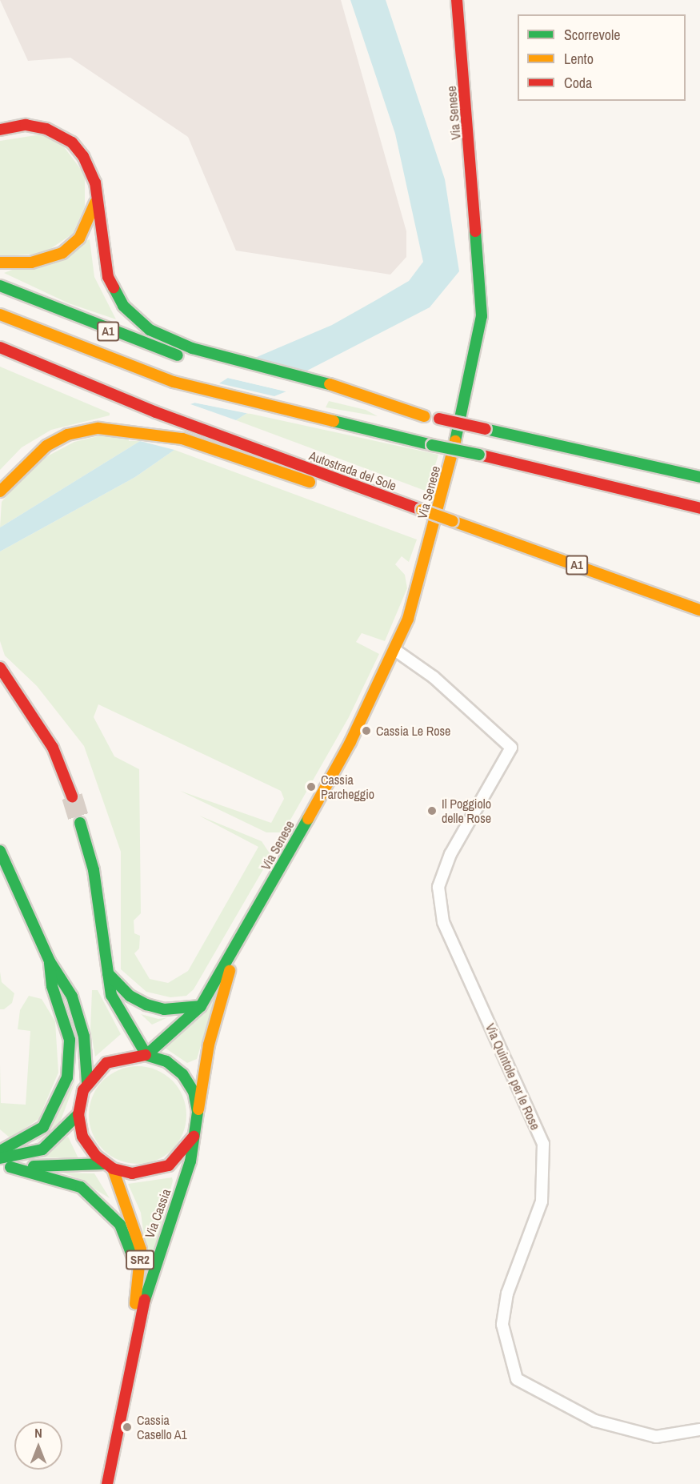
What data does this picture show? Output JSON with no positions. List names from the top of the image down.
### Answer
{
  "streets": {
    "main road": [
      "Via Senese",
      "A1",
      "Autostrada del Sole",
      "Via Cassia",
      "SR2"
    ],
    "street": ["Via Quintole per le Rose"]
  },
  "crossings": [
    ["Via Senese", "Via Quintole per le Rose"],
    ["Via Senese", "Via Cassia"]
  ],
  "places": [
    "Cassia Le Rose",
    "Cassia Parcheggio",
    "Il Poggiolo delle Rose",
    "Cassia Casello A1"
  ],
  "legend": ["Scorrevole", "Lento", "Coda"],
  "north": "top"
}
